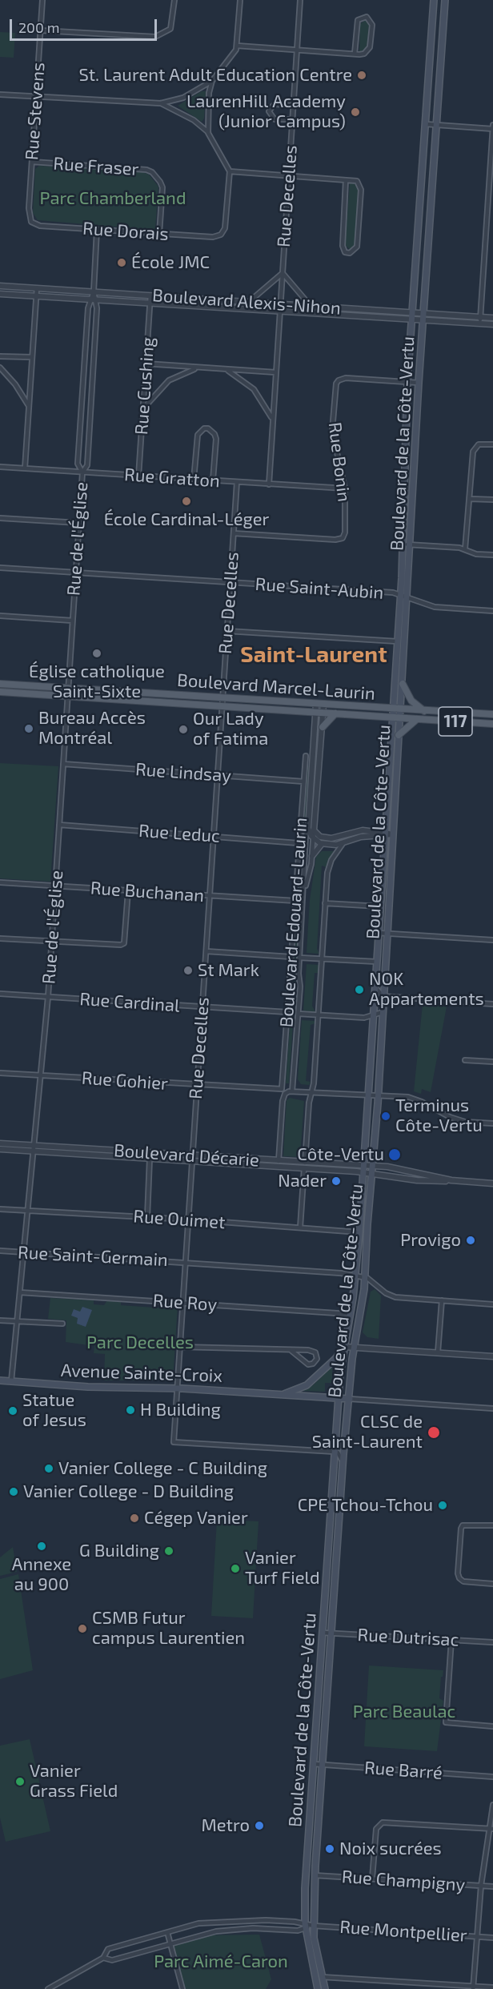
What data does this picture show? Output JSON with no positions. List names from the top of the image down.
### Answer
{
  "streets": {
    "main road": [
      "Boulevard de la Côte-Vertu",
      "Boulevard Marcel-Laurin",
      "117",
      "Avenue Sainte-Croix"
    ],
    "street": [
      "Rue Stevens",
      "Rue Fraser",
      "Rue Decelles",
      "Rue Dorais",
      "Boulevard Alexis-Nihon",
      "Rue Cushing",
      "Rue Bonin",
      "Rue Gratton",
      "Rue de l'Église",
      "Rue Saint-Aubin",
      "Rue Lindsay",
      "Rue Leduc",
      "Rue Buchanan",
      "Boulevard Edouard-Laurin",
      "Rue Cardinal",
      "Rue Gohier",
      "Boulevard Décarie",
      "Rue Ouimet",
      "Rue Saint-Germain",
      "Rue Roy",
      "Rue Dutrisac",
      "Rue Barré",
      "Rue Champigny",
      "Rue Montpellier"
    ]
  },
  "crossings": [
    ["Rue Stevens", "Rue Fraser"],
    ["Rue Stevens", "Rue Dorais"],
    ["Rue Fraser", "Rue Dorais"],
    ["Rue Decelles", "Boulevard Alexis-Nihon"],
    ["Rue Decelles", "Boulevard de la Côte-Vertu"],
    ["Rue Decelles", "Rue Bonin"],
    ["Rue Decelles", "Rue Gratton"],
    ["Rue Decelles", "Rue Saint-Aubin"],
    ["Rue Decelles", "Boulevard Marcel-Laurin"],
    ["Rue Decelles", "Rue Lindsay"],
    ["Rue Decelles", "Rue Leduc"],
    ["Rue Decelles", "Rue Buchanan"],
    ["Rue Decelles", "Rue Cardinal"],
    ["Rue Decelles", "Rue Gohier"],
    ["Rue Decelles", "Boulevard Décarie"],
    ["Rue Decelles", "Rue Ouimet"],
    ["Rue Decelles", "Rue Saint-Germain"],
    ["Rue Decelles", "Rue Roy"],
    ["Rue Decelles", "Avenue Sainte-Croix"],
    ["Rue Dorais", "Rue de l'Église"],
    ["Boulevard Alexis-Nihon", "Rue Cushing"],
    ["Boulevard Alexis-Nihon", "Boulevard de la Côte-Vertu"],
    ["Boulevard Alexis-Nihon", "Rue de l'Église"],
    ["Rue Cushing", "Rue Gratton"],
    ["Boulevard de la Côte-Vertu", "Rue Bonin"],
    ["Boulevard de la Côte-Vertu", "Rue Saint-Aubin"],
    ["Boulevard de la Côte-Vertu", "Boulevard Marcel-Laurin"],
    ["Boulevard de la Côte-Vertu", "Boulevard Décarie"],
    ["Boulevard de la Côte-Vertu", "Rue Ouimet"],
    ["Boulevard de la Côte-Vertu", "Rue Saint-Germain"],
    ["Boulevard de la Côte-Vertu", "Rue Roy"],
    ["Boulevard de la Côte-Vertu", "Avenue Sainte-Croix"],
    ["Boulevard de la Côte-Vertu", "Rue Dutrisac"],
    ["Boulevard de la Côte-Vertu", "Rue Barré"],
    ["Boulevard de la Côte-Vertu", "Rue Champigny"],
    ["Boulevard de la Côte-Vertu", "Rue Montpellier"],
    ["Rue Bonin", "Rue Gratton"],
    ["Rue Gratton", "Rue de l'Église"],
    ["Rue de l'Église", "Rue Saint-Aubin"],
    ["Rue de l'Église", "Boulevard Marcel-Laurin"],
    ["Rue de l'Église", "Rue Lindsay"],
    ["Rue de l'Église", "Rue Leduc"],
    ["Rue de l'Église", "Rue Buchanan"],
    ["Rue de l'Église", "Rue Cardinal"],
    ["Rue de l'Église", "Rue Gohier"],
    ["Rue de l'Église", "Boulevard Décarie"],
    ["Rue de l'Église", "Rue Ouimet"],
    ["Rue de l'Église", "Rue Saint-Germain"],
    ["Rue de l'Église", "Rue Roy"],
    ["Rue de l'Église", "Avenue Sainte-Croix"],
    ["Boulevard Marcel-Laurin", "Boulevard Edouard-Laurin"],
    ["Rue Lindsay", "Boulevard Edouard-Laurin"],
    ["Rue Leduc", "Boulevard Edouard-Laurin"],
    ["Rue Buchanan", "Boulevard Edouard-Laurin"],
    ["Boulevard Edouard-Laurin", "Rue Cardinal"],
    ["Boulevard Edouard-Laurin", "Rue Gohier"],
    ["Boulevard Edouard-Laurin", "Boulevard Décarie"],
    ["Boulevard Edouard-Laurin", "Rue Ouimet"]
  ],
  "districts": ["Saint-Laurent"],
  "parks": [
    "Parc Chamberland",
    "Parc Decelles",
    "Parc Beaulac",
    "Parc Aimé-Caron"
  ],
  "places": [
    "St. Laurent Adult Education Centre",
    "LaurenHill Academy (Junior Campus)",
    "École JMC",
    "École Cardinal-Léger",
    "Église catholique Saint-Sixte",
    "Bureau Accès Montréal",
    "Our Lady of Fatima",
    "St Mark",
    "NOK Appartements",
    "Terminus Côte-Vertu",
    "Côte-Vertu",
    "Nader",
    "Provigo",
    "H Building",
    "Statue of Jesus",
    "CLSC de Saint-Laurent",
    "Vanier College - C Building",
    "Vanier College - D Building",
    "CPE Tchou-Tchou",
    "Cégep Vanier",
    "Annexe au 900",
    "G Building",
    "Vanier Turf Field",
    "CSMB Futur campus Laurentien",
    "Vanier Grass Field",
    "Metro",
    "Noix sucrées"
  ],
  "scale_bar": "200 m"
}
